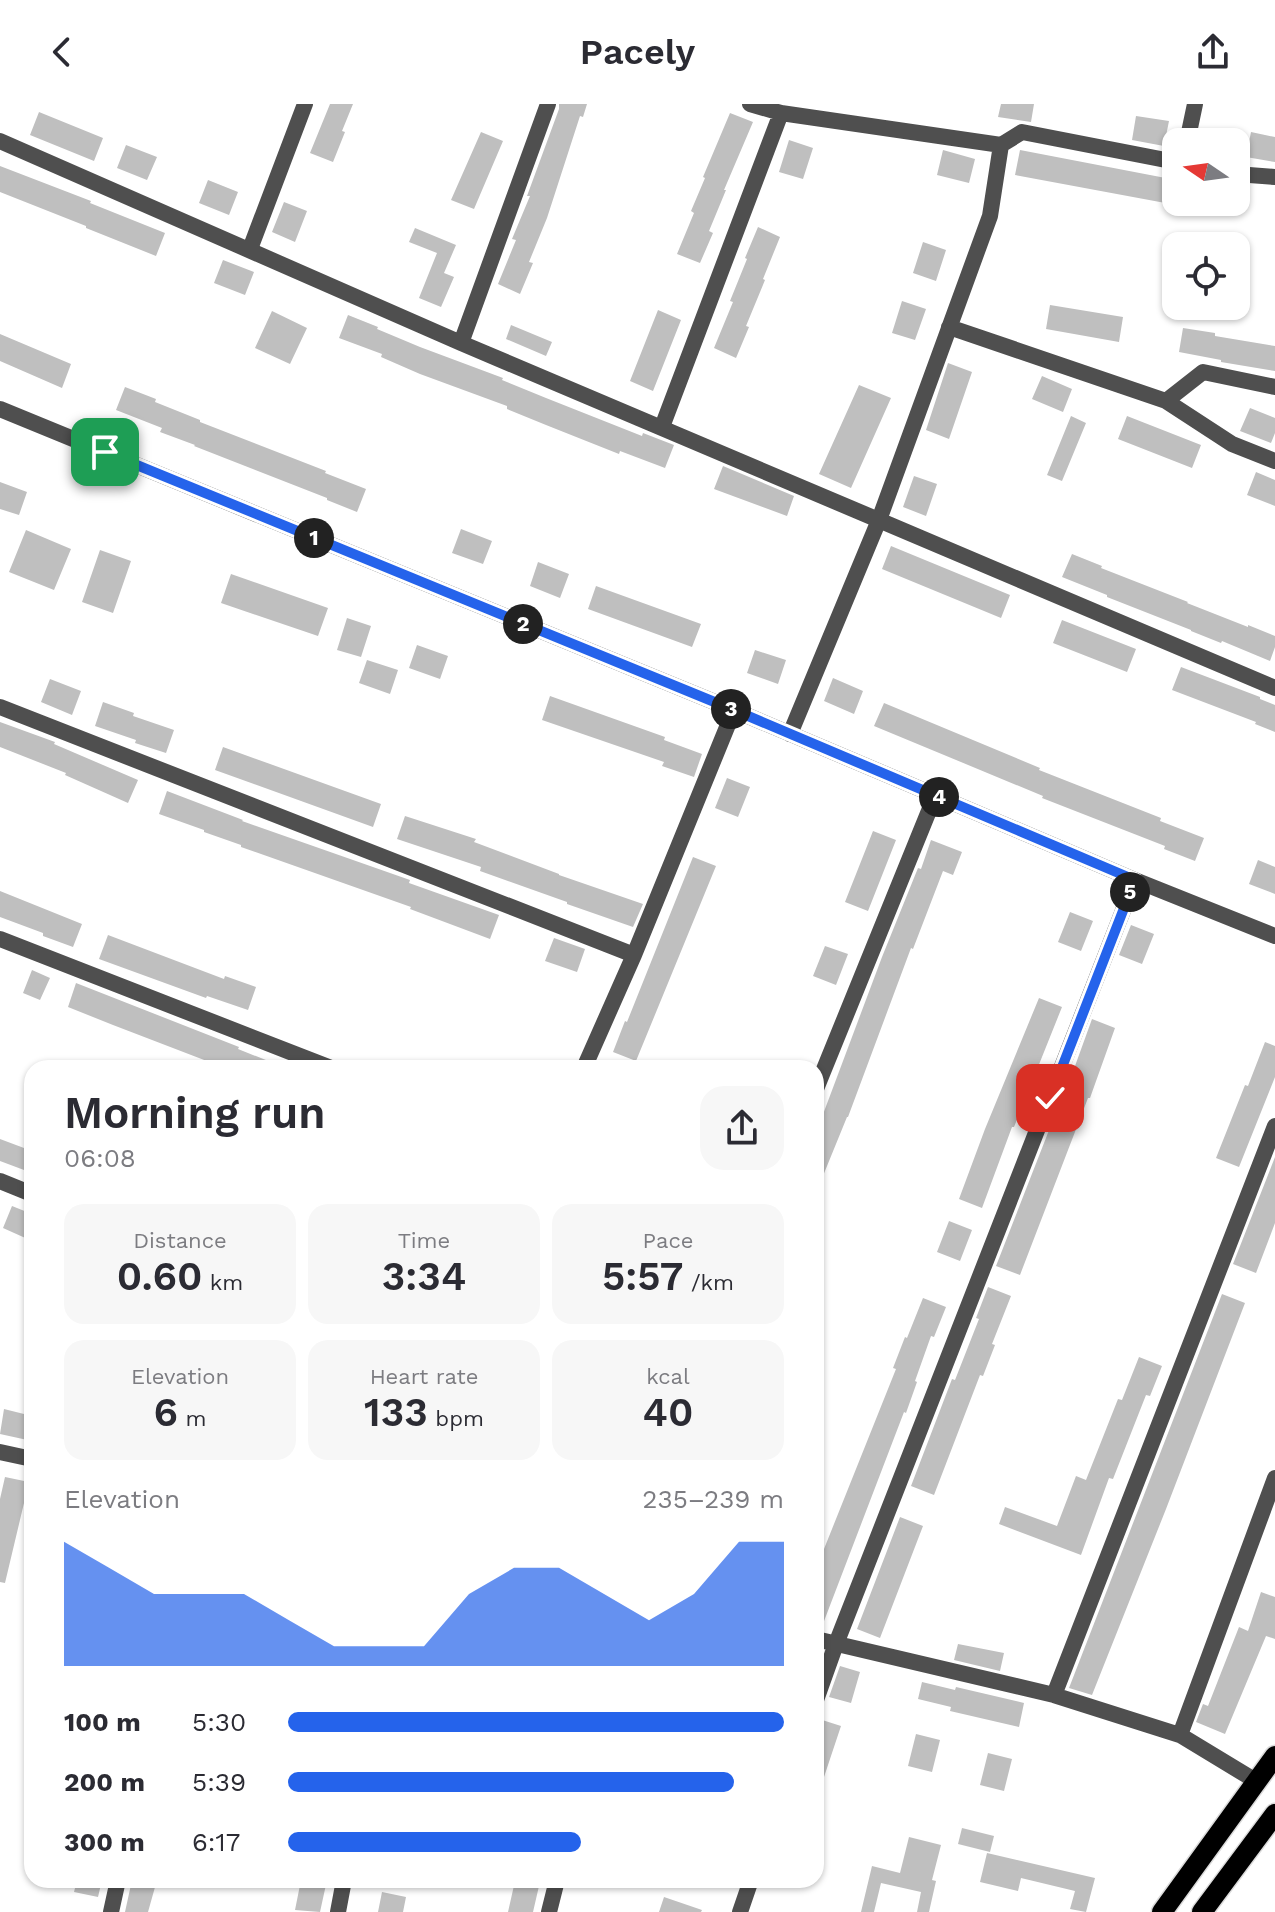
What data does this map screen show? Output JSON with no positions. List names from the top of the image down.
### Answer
{
  "north": "left",
  "page": {
    "header": "Pacely",
    "pins": [
      "1",
      "2",
      "3",
      "4",
      "5"
    ],
    "heading": ["Morning run", "06:08"],
    "stats": [
      ["Distance", "0.60 km"],
      ["Time", "3:34"],
      ["Pace", "5:57 /km"],
      ["Elevation", "6 m"],
      ["Heart rate", "133 bpm"],
      ["kcal", "40"]
    ],
    "chart": ["Elevation", "235–239 m"],
    "list": [
      {
        "name": "100 m",
        "note": "5:30"
      },
      {
        "name": "200 m",
        "note": "5:39"
      },
      {
        "name": "300 m",
        "note": "6:17"
      }
    ]
  }
}
